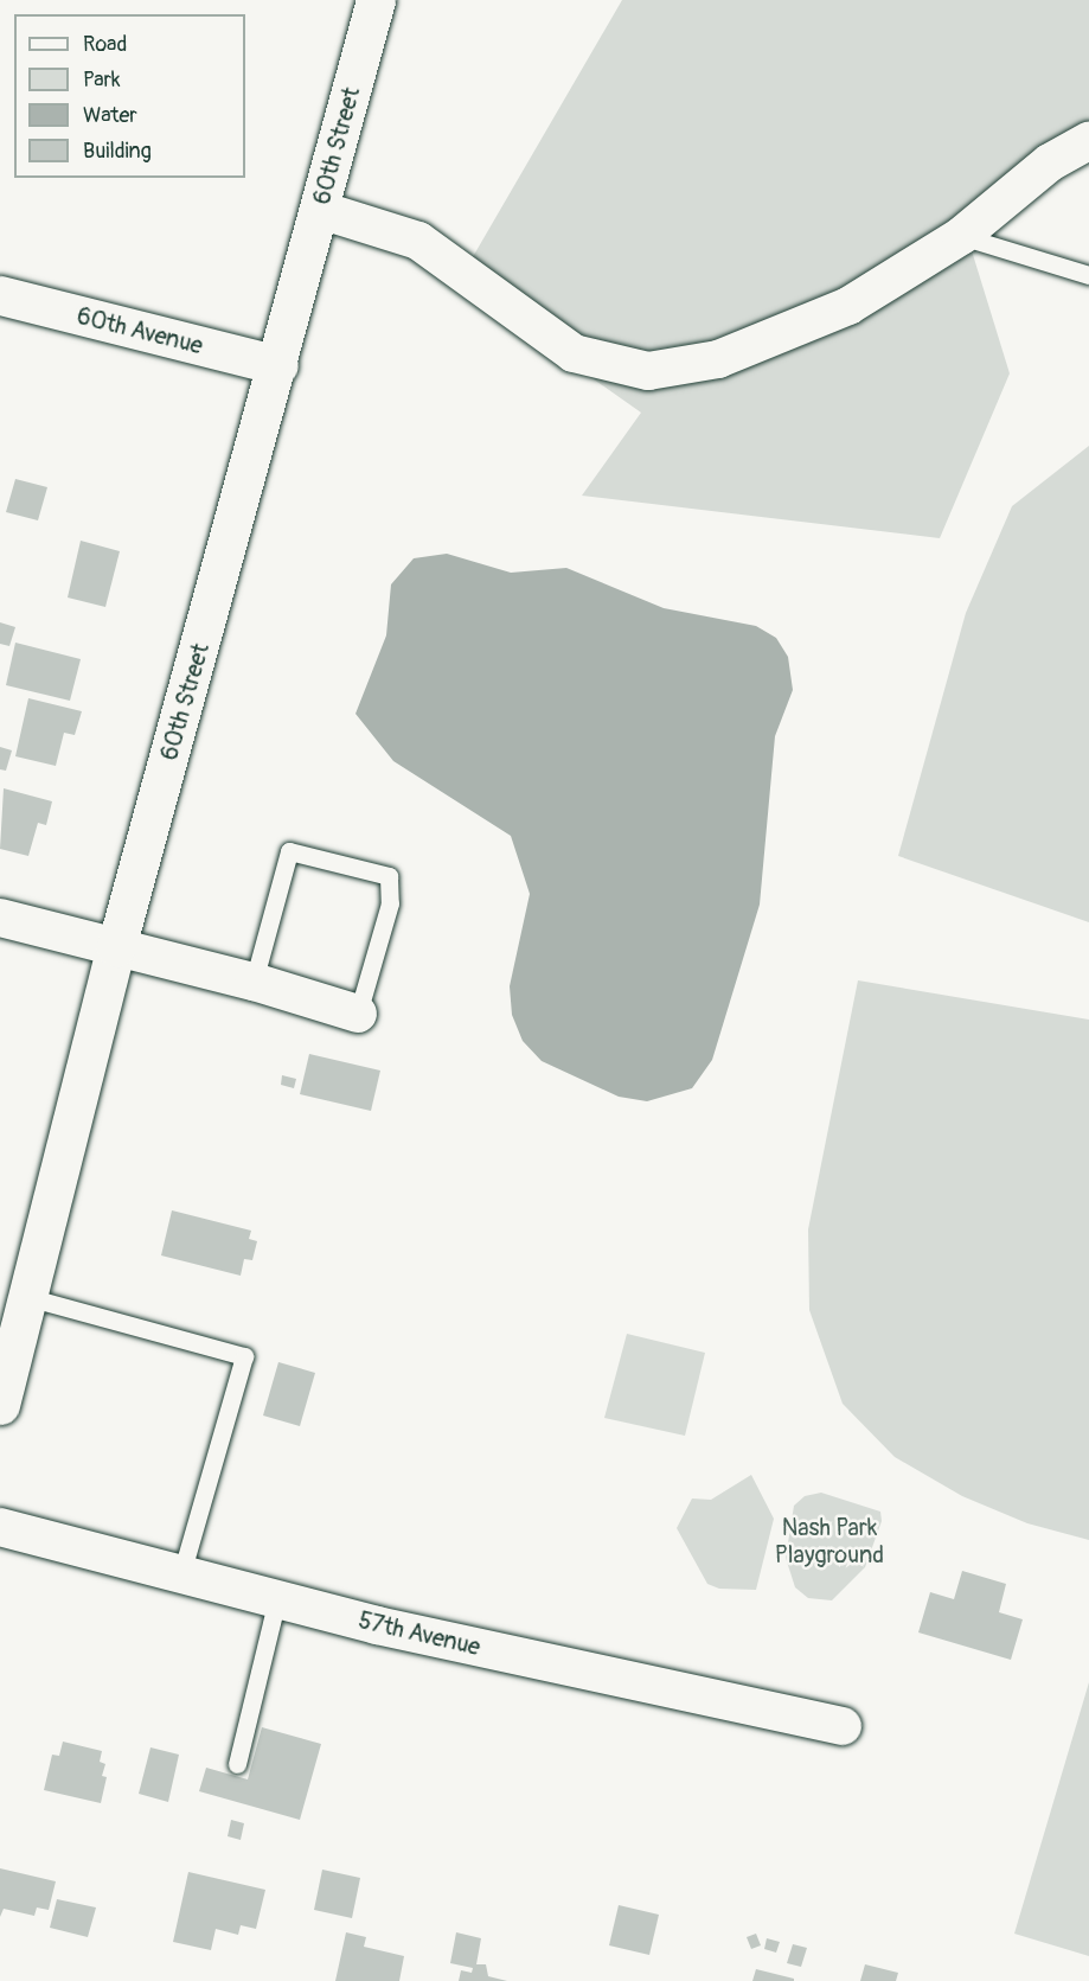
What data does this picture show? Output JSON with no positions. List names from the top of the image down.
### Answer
{
  "streets": {
    "street": ["60th Street", "60th Avenue", "57th Avenue"]
  },
  "crossings": [
    ["60th Street", "60th Avenue"]
  ],
  "parks": ["Nash Park Playground"],
  "legend": [
    "Road",
    "Park",
    "Water",
    "Building"
  ]
}
